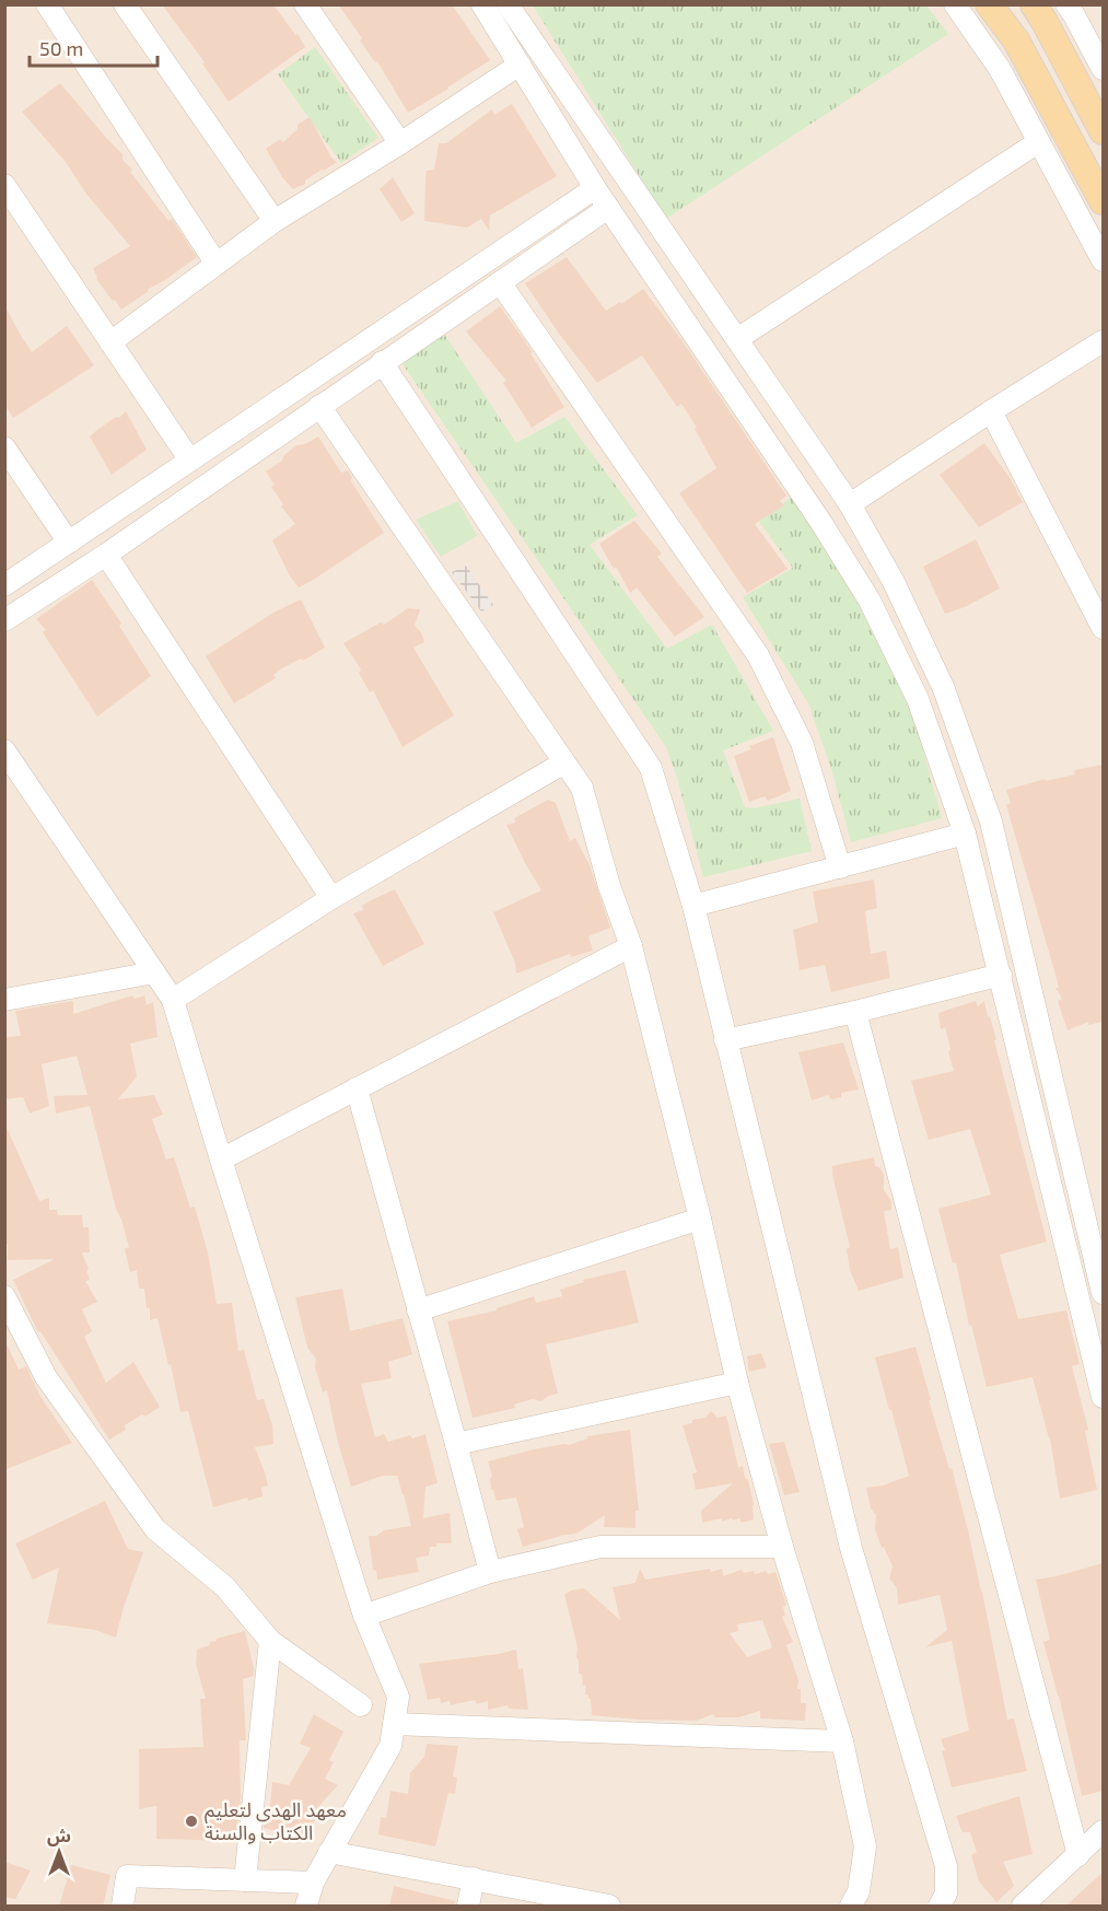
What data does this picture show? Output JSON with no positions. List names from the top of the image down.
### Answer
{
  "places": ["معهد الهدى لتعليم الكتاب والسنة"],
  "scale_bar": "50 m",
  "north": "top"
}
